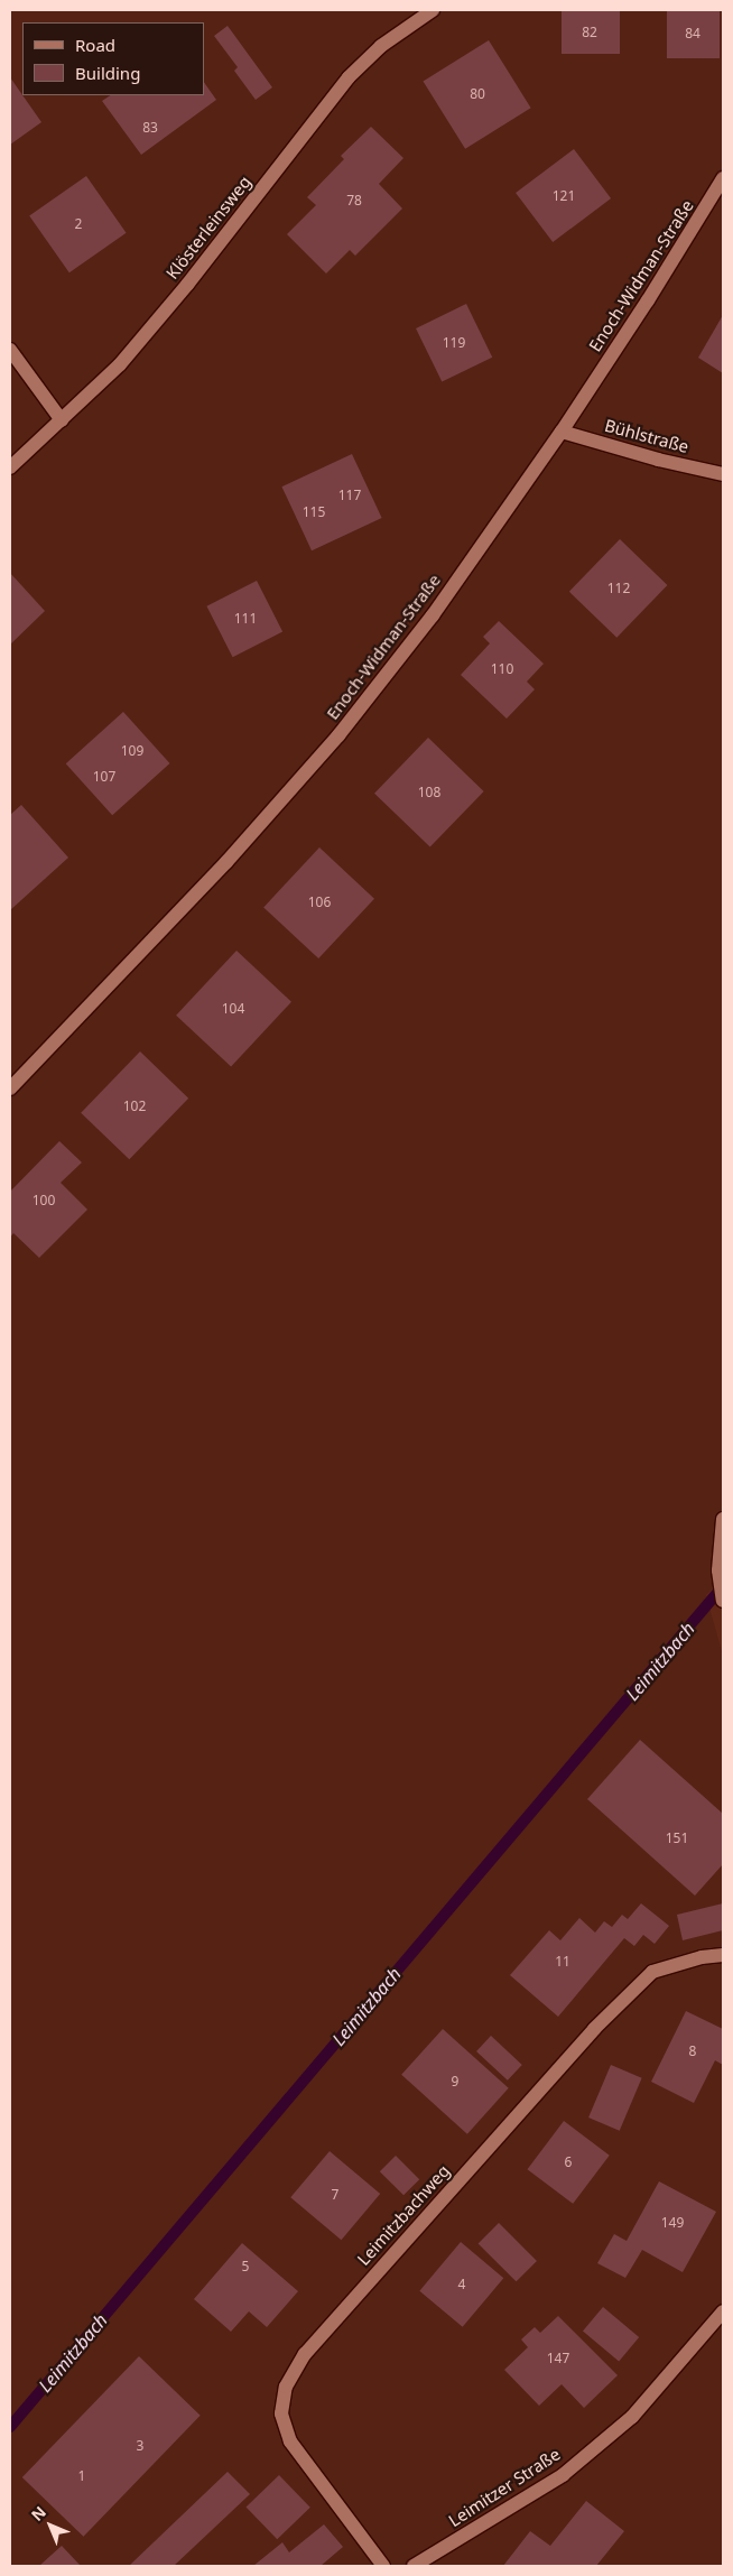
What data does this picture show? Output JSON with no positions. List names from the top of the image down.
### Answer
{
  "streets": {
    "street": [
      "Klösterleinsweg",
      "Enoch-Widman-Straße",
      "Bühlstraße",
      "Leimitzbachweg",
      "Leimitzer Straße"
    ]
  },
  "crossings": [
    ["Enoch-Widman-Straße", "Bühlstraße"]
  ],
  "water": ["Leimitzbach"],
  "house_numbers": [
    "82",
    "84",
    "80",
    "83",
    "121",
    "78",
    "2",
    "119",
    "117",
    "115",
    "112",
    "111",
    "110",
    "109",
    "107",
    "108",
    "106",
    "104",
    "102",
    "100",
    "151",
    "11",
    "8",
    "9",
    "6",
    "7",
    "149",
    "5",
    "4",
    "147",
    "3",
    "1"
  ],
  "legend": ["Road", "Building"],
  "north": "top left"
}
